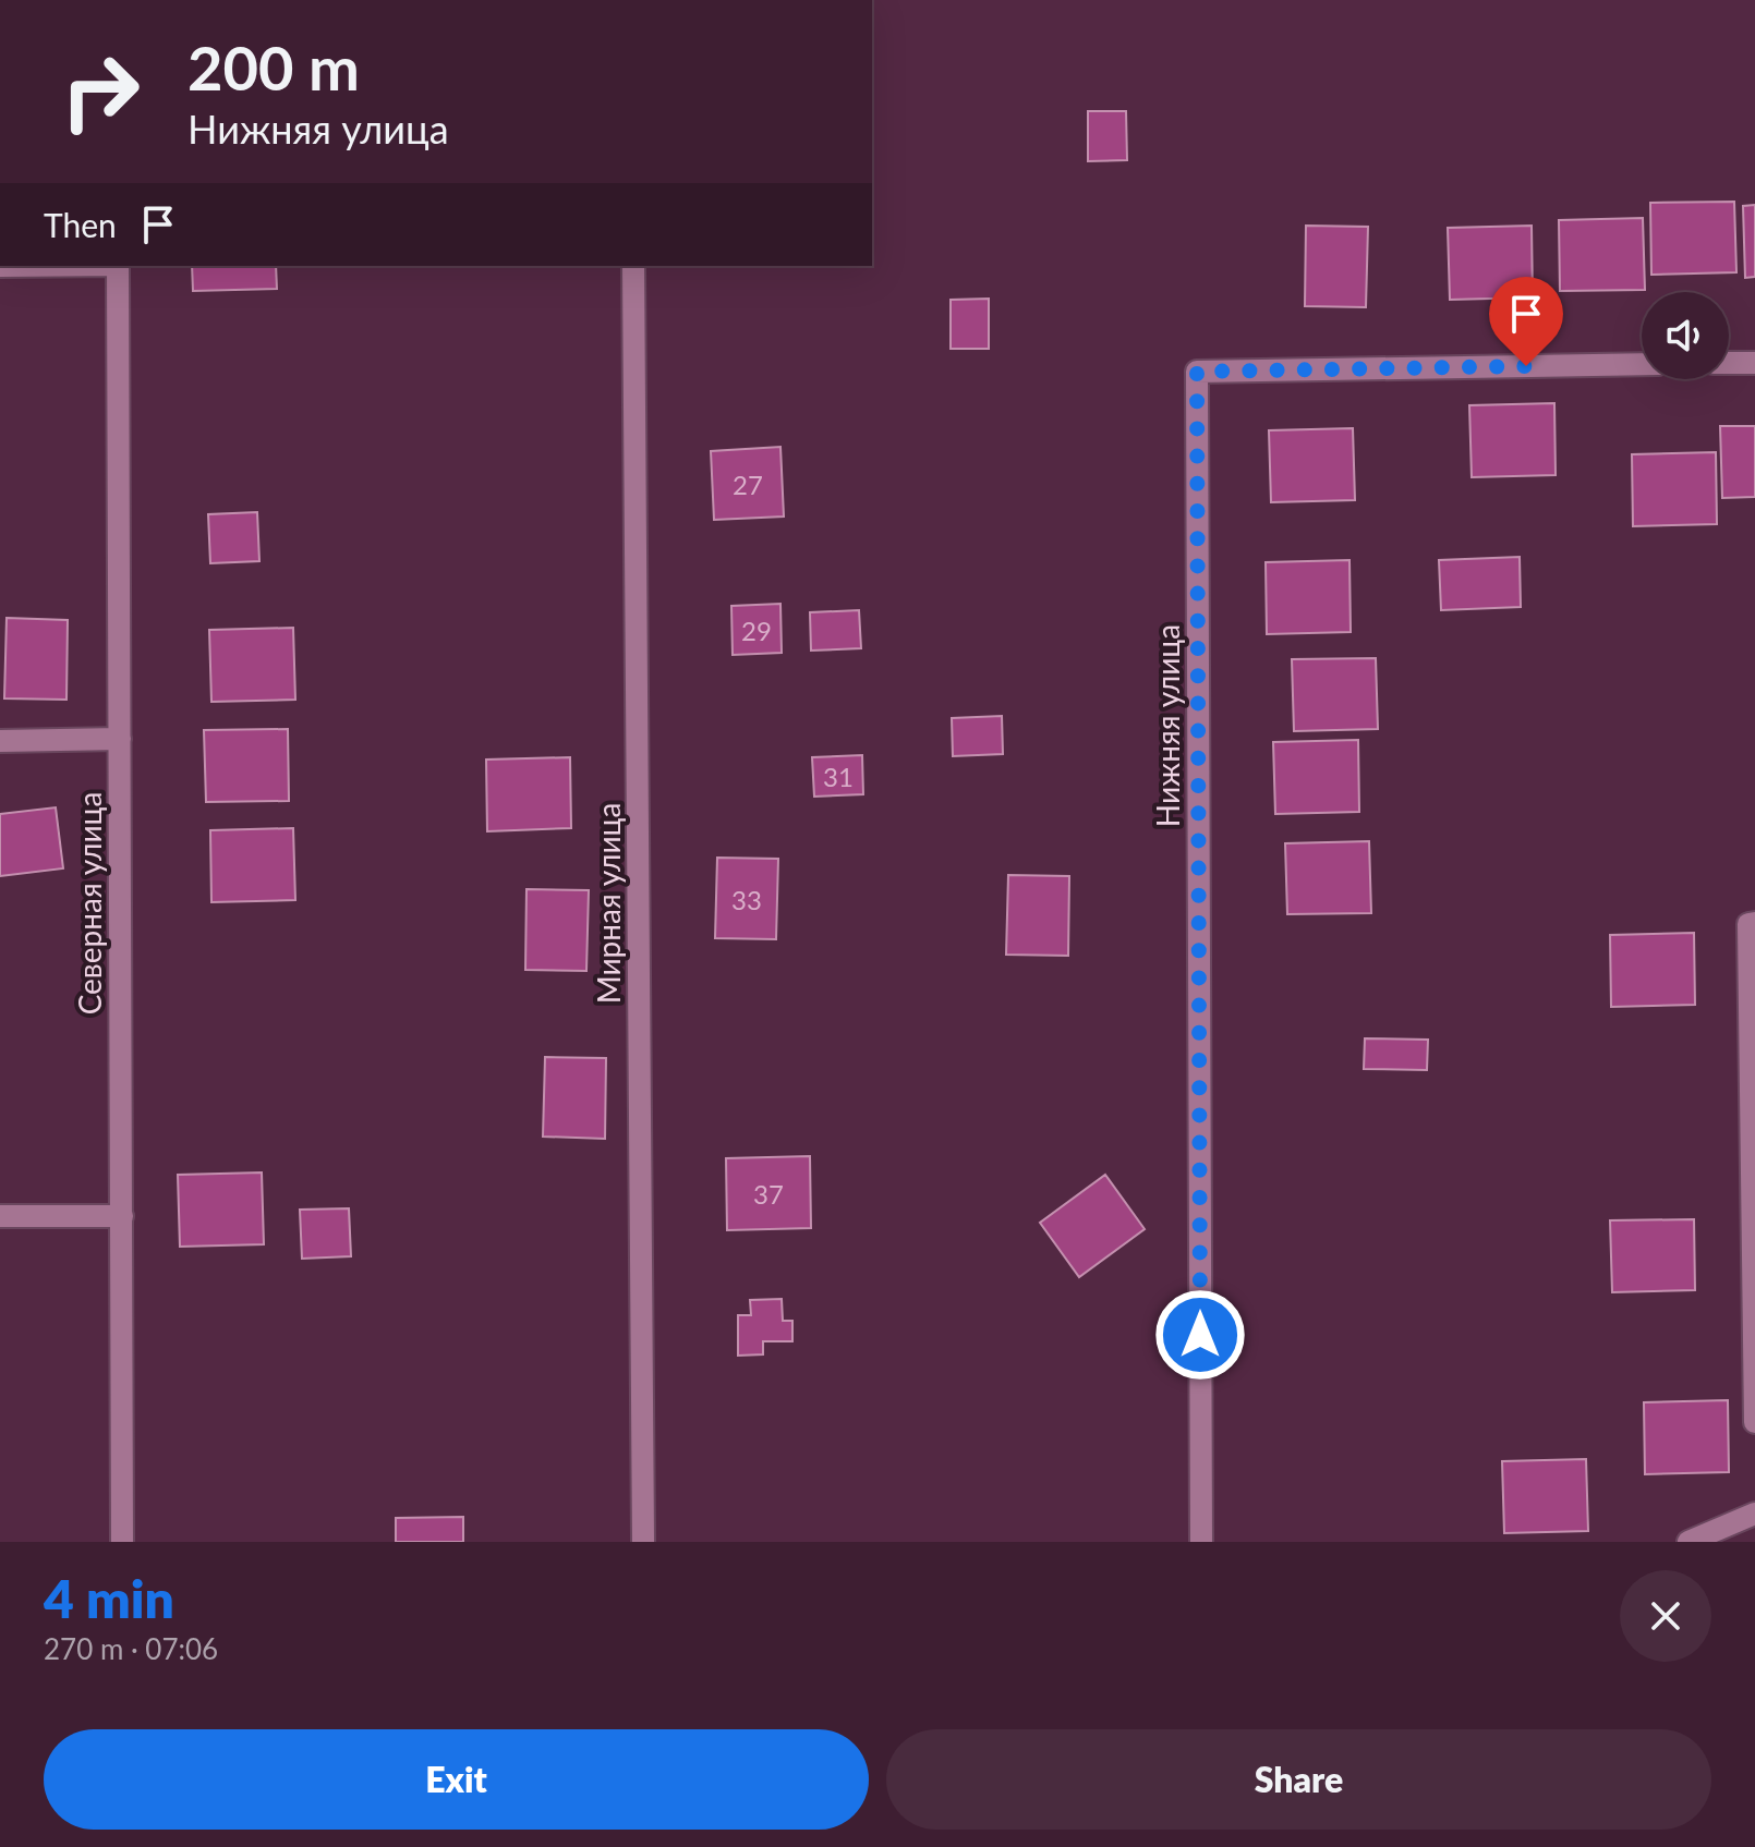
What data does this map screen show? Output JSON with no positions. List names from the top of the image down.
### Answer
{
  "streets": {
    "street": ["Нижняя улица", "Северная улица", "Мирная улица"]
  },
  "house_numbers": [
    "27",
    "29",
    "31",
    "33",
    "37"
  ],
  "page": {
    "turn": ["200 m", "Нижняя улица"],
    "then": "Then",
    "heading": ["4 min", "270 m · 07:06"],
    "buttons": ["Exit", "Share"]
  }
}
